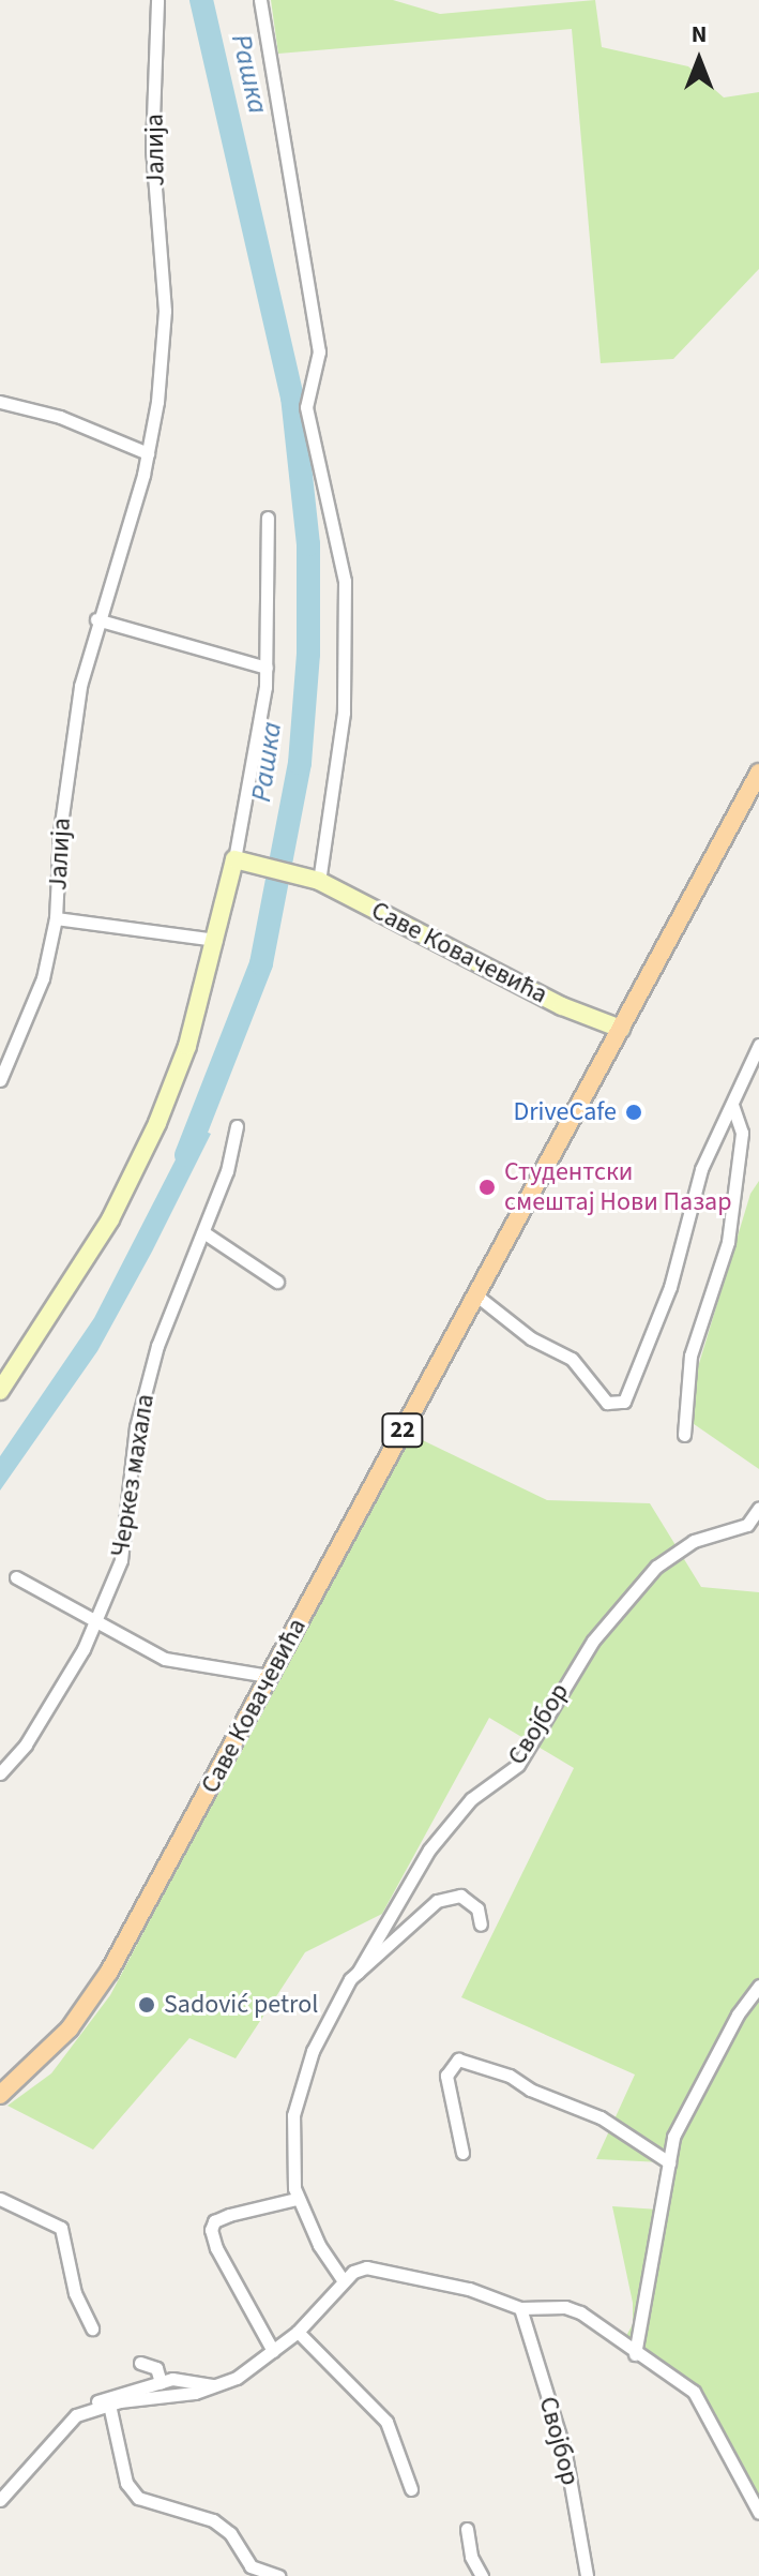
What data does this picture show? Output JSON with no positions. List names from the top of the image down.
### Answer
{
  "streets": {
    "main road": ["Саве Ковачевића", "22"],
    "street": ["Јалија", "Черкез махала", "Својбор"]
  },
  "water": ["Рашка"],
  "places": ["DriveCafe", "Студентски смештај Нови Пазар", "Sadović petrol"],
  "north": "top"
}
